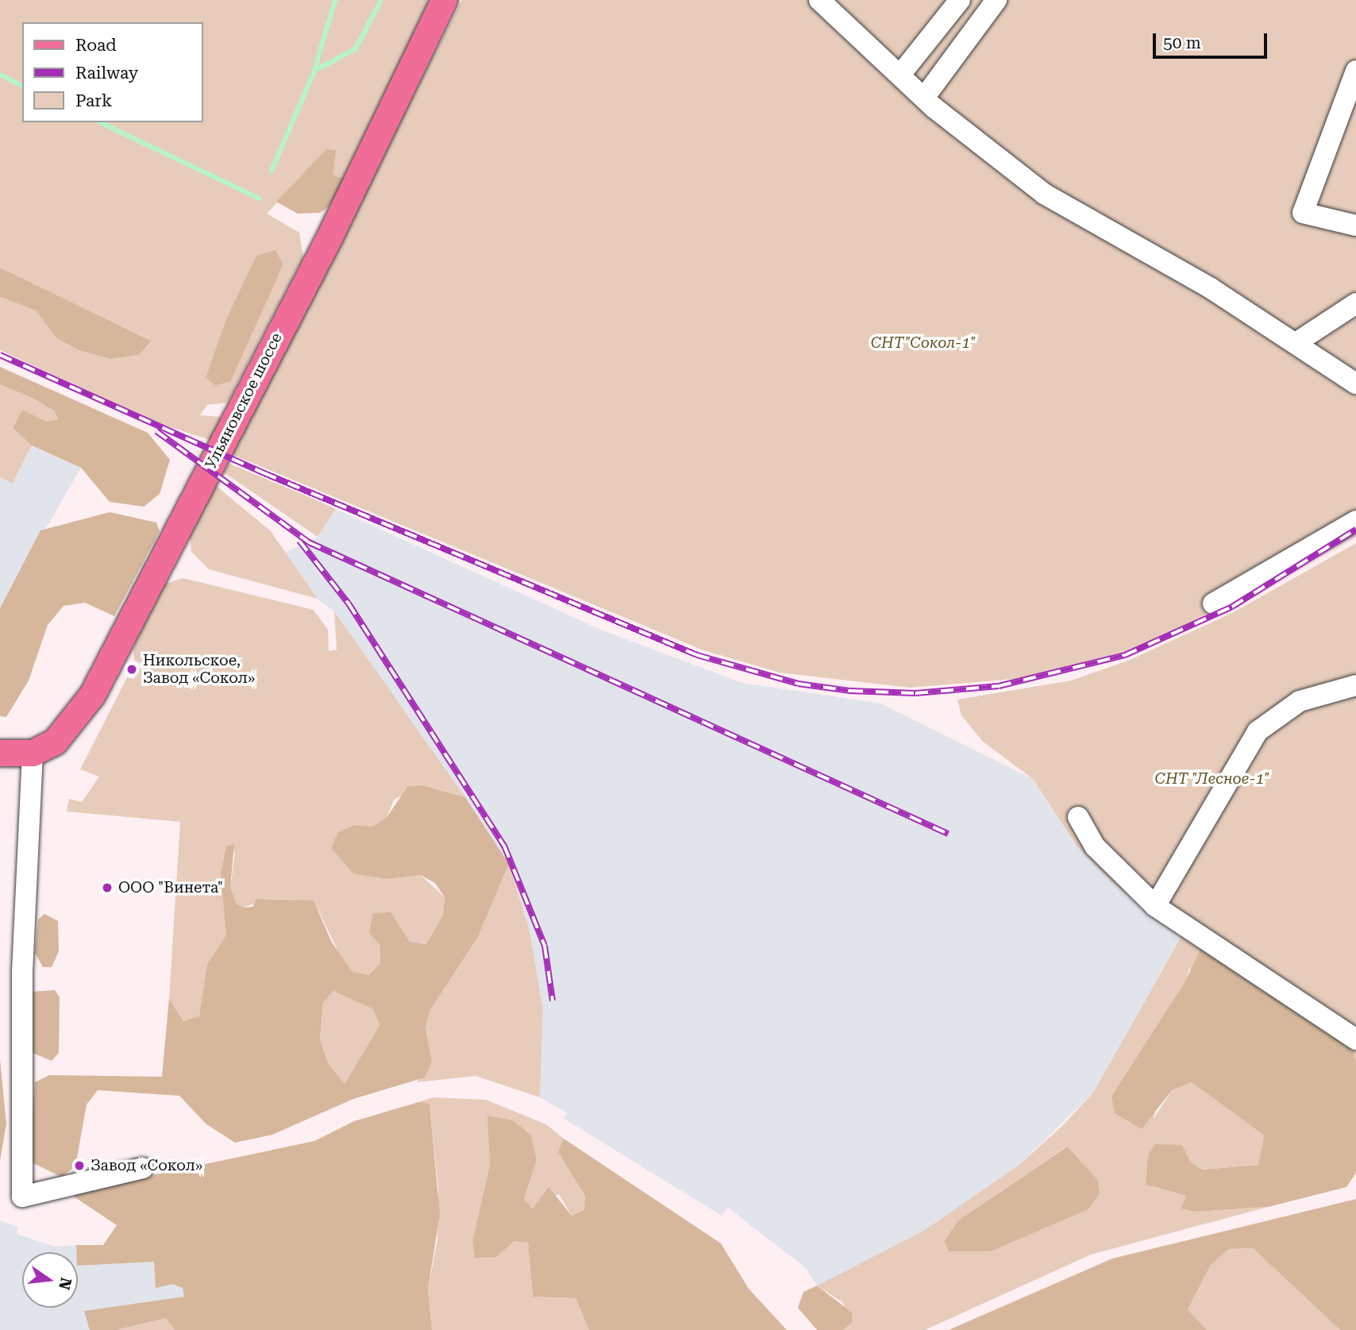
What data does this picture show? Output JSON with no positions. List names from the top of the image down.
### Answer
{
  "streets": {
    "main road": ["Ульяновское шоссе"]
  },
  "parks": ["СНТ\"Сокол-1\"", "СНТ \"Лесное-1\""],
  "places": ["Никольское, Завод «Сокол»", "ООО \"Винета\"", "Завод «Сокол»"],
  "legend": ["Road", "Railway", "Park"],
  "scale_bar": "50 m",
  "north": "right"
}
